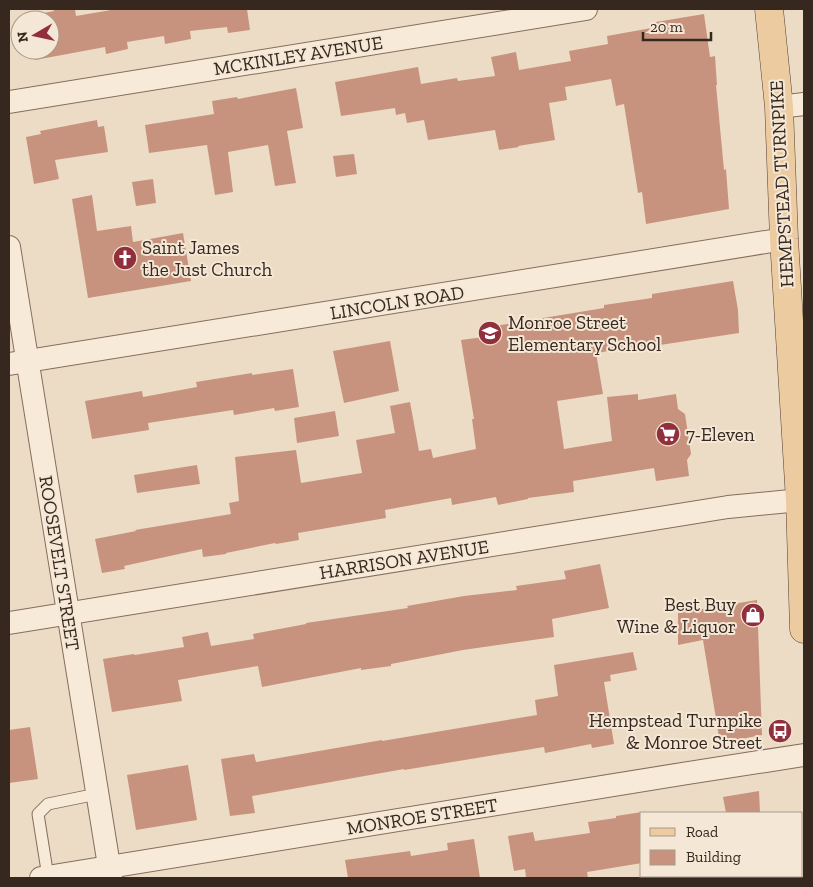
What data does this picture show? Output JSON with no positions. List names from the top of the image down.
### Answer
{
  "streets": {
    "main road": ["HEMPSTEAD TURNPIKE"],
    "street": [
      "MCKINLEY AVENUE",
      "LINCOLN ROAD",
      "HARRISON AVENUE",
      "ROOSEVELT STREET",
      "MONROE STREET"
    ]
  },
  "crossings": [
    ["HEMPSTEAD TURNPIKE", "LINCOLN ROAD"],
    ["HEMPSTEAD TURNPIKE", "HARRISON AVENUE"],
    ["LINCOLN ROAD", "ROOSEVELT STREET"],
    ["HARRISON AVENUE", "ROOSEVELT STREET"],
    ["ROOSEVELT STREET", "MONROE STREET"]
  ],
  "places": {
    "church": ["Saint James the Just Church"],
    "school or university": ["Monroe Street Elementary School"],
    "supermarket": ["7-Eleven"],
    "shop": ["Best Buy Wine & Liquor"],
    "bus stop": ["Hempstead Turnpike & Monroe Street"]
  },
  "legend": ["Road", "Building"],
  "scale_bar": "20 m",
  "north": "left"
}
